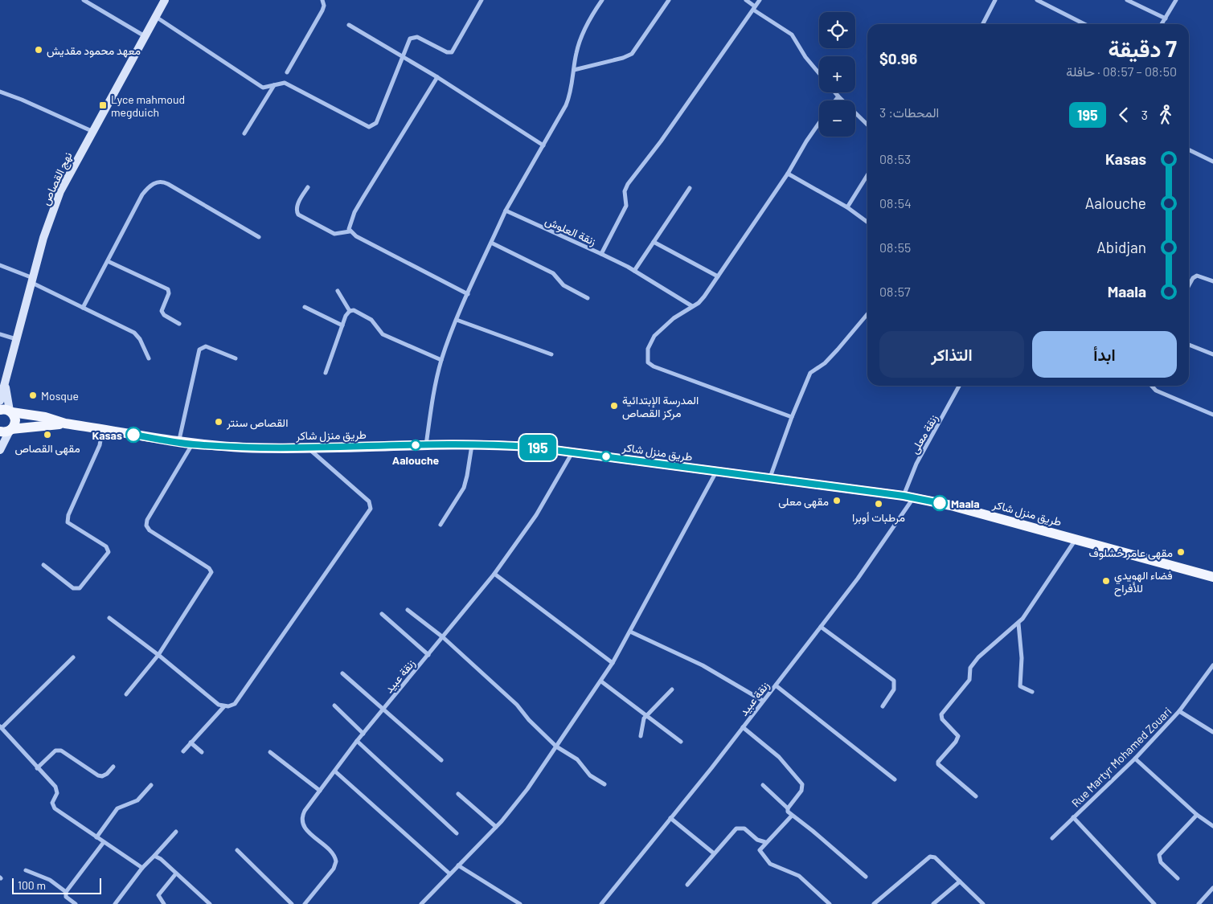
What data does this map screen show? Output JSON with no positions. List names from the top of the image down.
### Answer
{
  "streets": {
    "main road": ["طريق منزل شاكر"],
    "street": [
      "نهج القصاص",
      "زنقة العلوش",
      "زنقة معلى",
      "زنقة عبيد",
      "Rue Martyr Mohamed Zouari"
    ]
  },
  "crossings": [
    ["نهج القصاص", "طريق منزل شاكر"],
    ["زنقة معلى", "طريق منزل شاكر"],
    ["زنقة معلى", "زنقة عبيد"],
    ["طريق منزل شاكر", "زنقة عبيد"]
  ],
  "places": {
    "other": [
      "معهد محمود مقديش",
      "Mosque",
      "المدرسة الإبتدائية مركز القصاص",
      "القصاص سنتر",
      "مقهى القصاص",
      "Kasas",
      "Aalouche",
      "مقهى معلى",
      "Maala",
      "مرطبات أوبرا",
      "مقهى عامر خشلوف",
      "فضاء الهويدي للأفراح"
    ],
    "transit": ["Lyce mahmoud megduich"]
  },
  "lines": ["bus line 195"],
  "scale_bar": "100 m",
  "page": {
    "on_map": "195",
    "map_buttons": ["+", "−"],
    "heading": ["7 دقيقة", "08:50 – 08:57 · حافلة", "$0.96"],
    "legs": ["3", "195", "المحطات: 3"],
    "list": [
      {
        "name": "Kasas",
        "value": "08:53"
      },
      {
        "name": "Aalouche",
        "value": "08:54"
      },
      {
        "name": "Abidjan",
        "value": "08:55"
      },
      {
        "name": "Maala",
        "value": "08:57"
      }
    ],
    "buttons": ["ابدأ", "التذاكر"],
    "scale": "100 m"
  }
}
